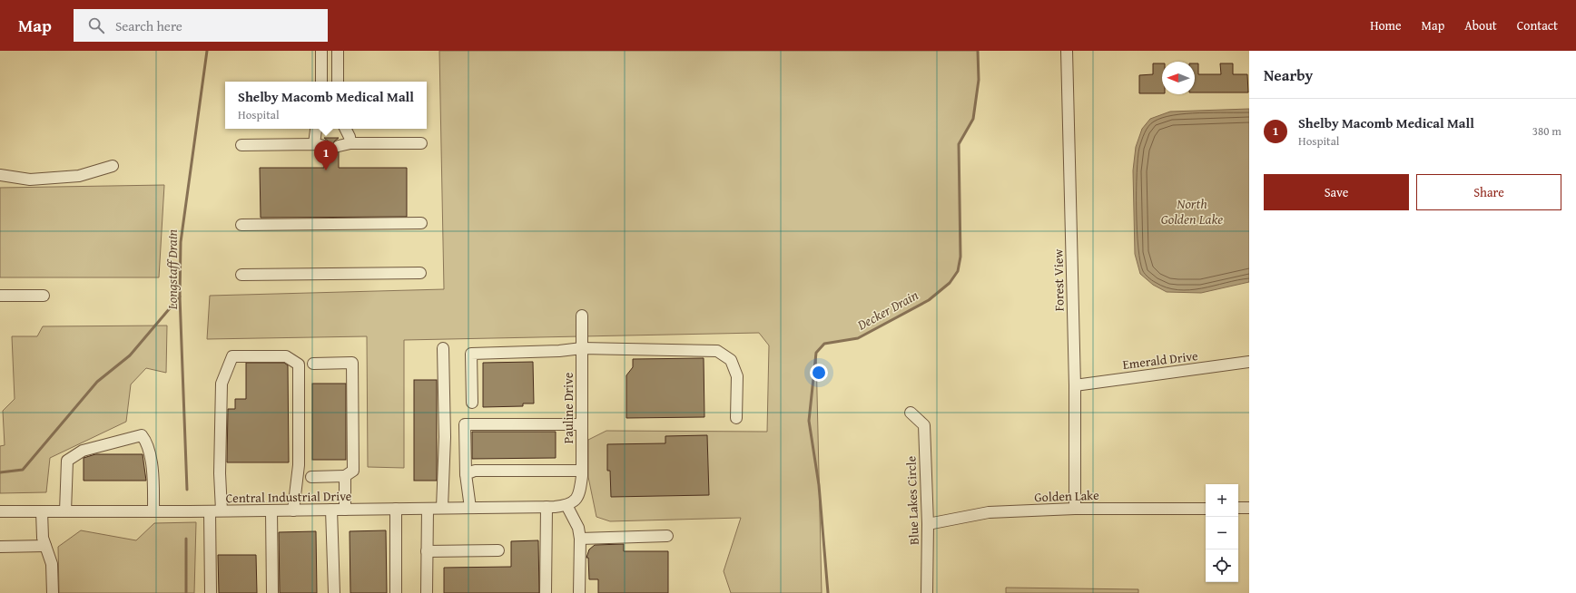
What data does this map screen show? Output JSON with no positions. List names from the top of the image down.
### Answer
{
  "streets": {
    "street": [
      "Forest View",
      "Emerald Drive",
      "Pauline Drive",
      "Golden Lake",
      "Central Industrial Drive",
      "Blue Lakes Circle"
    ]
  },
  "crossings": [
    ["Forest View", "Emerald Drive"],
    ["Forest View", "Golden Lake"],
    ["Pauline Drive", "Central Industrial Drive"],
    ["Golden Lake", "Blue Lakes Circle"]
  ],
  "water": ["North Golden Lake", "Longstaff Drain", "Decker Drain"],
  "north": "left",
  "page": {
    "header": "Map",
    "search": "Search here",
    "nav": [
      "Home",
      "Map",
      "About",
      "Contact"
    ],
    "heading": "Nearby",
    "popup": ["Shelby Macomb Medical Mall", "Hospital"],
    "list": [
      {
        "mark": "1",
        "name": "Shelby Macomb Medical Mall",
        "note": "Hospital",
        "value": "380 m"
      }
    ],
    "pins": "1",
    "buttons": ["Save", "Share"],
    "map_buttons": ["+", "−"]
  }
}
